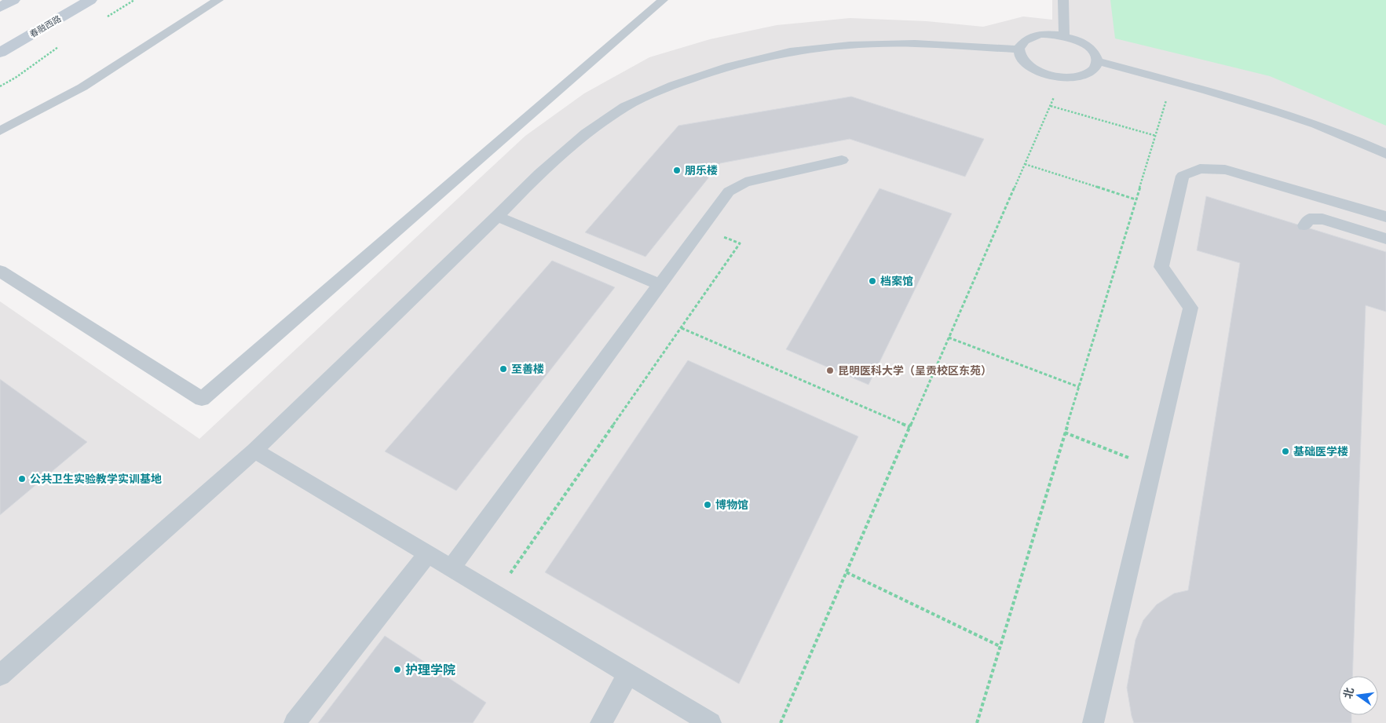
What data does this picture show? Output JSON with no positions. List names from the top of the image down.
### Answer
{
  "streets": {
    "main road": ["春融西路"]
  },
  "places": [
    "朋乐楼",
    "档案馆",
    "至善楼",
    "昆明医科大学（呈贡校区东苑）",
    "基础医学楼",
    "公共卫生实验教学实训基地",
    "博物馆",
    "护理学院"
  ],
  "north": "left"
}
